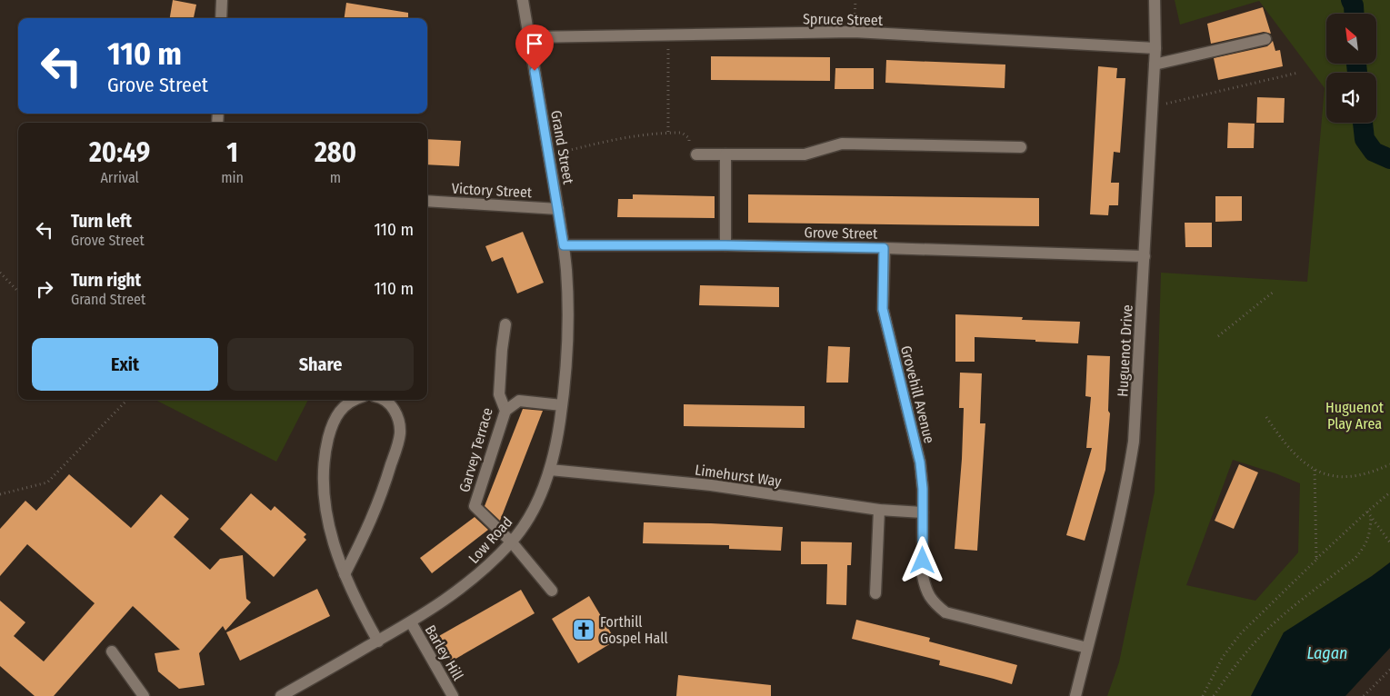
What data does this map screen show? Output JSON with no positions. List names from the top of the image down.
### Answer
{
  "streets": {
    "street": [
      "Spruce Street",
      "Grand Street",
      "Victory Street",
      "Grove Street",
      "Huguenot Drive",
      "Grovehill Avenue",
      "Garvey Terrace",
      "Limehurst Way",
      "Low Road",
      "Barley Hill"
    ]
  },
  "crossings": [
    ["Spruce Street", "Grand Street"],
    ["Spruce Street", "Huguenot Drive"],
    ["Grand Street", "Victory Street"],
    ["Grand Street", "Grove Street"],
    ["Grand Street", "Low Road"],
    ["Grove Street", "Huguenot Drive"],
    ["Grove Street", "Grovehill Avenue"],
    ["Grove Street", "Low Road"],
    ["Huguenot Drive", "Grovehill Avenue"],
    ["Grovehill Avenue", "Limehurst Way"],
    ["Garvey Terrace", "Low Road"],
    ["Limehurst Way", "Low Road"],
    ["Low Road", "Barley Hill"]
  ],
  "water": ["Lagan"],
  "parks": ["Huguenot Play Area"],
  "places": {
    "church": ["Forthill Gospel Hall"]
  },
  "north": "top left",
  "page": {
    "turn": ["110 m", "Grove Street"],
    "eta": [
      "20:49",
      "Arrival",
      "1",
      "min",
      "280",
      "m"
    ],
    "list": [
      {
        "name": "Turn left",
        "note": "Grove Street",
        "value": "110 m"
      },
      {
        "name": "Turn right",
        "note": "Grand Street",
        "value": "110 m"
      }
    ],
    "buttons": ["Exit", "Share"]
  }
}
